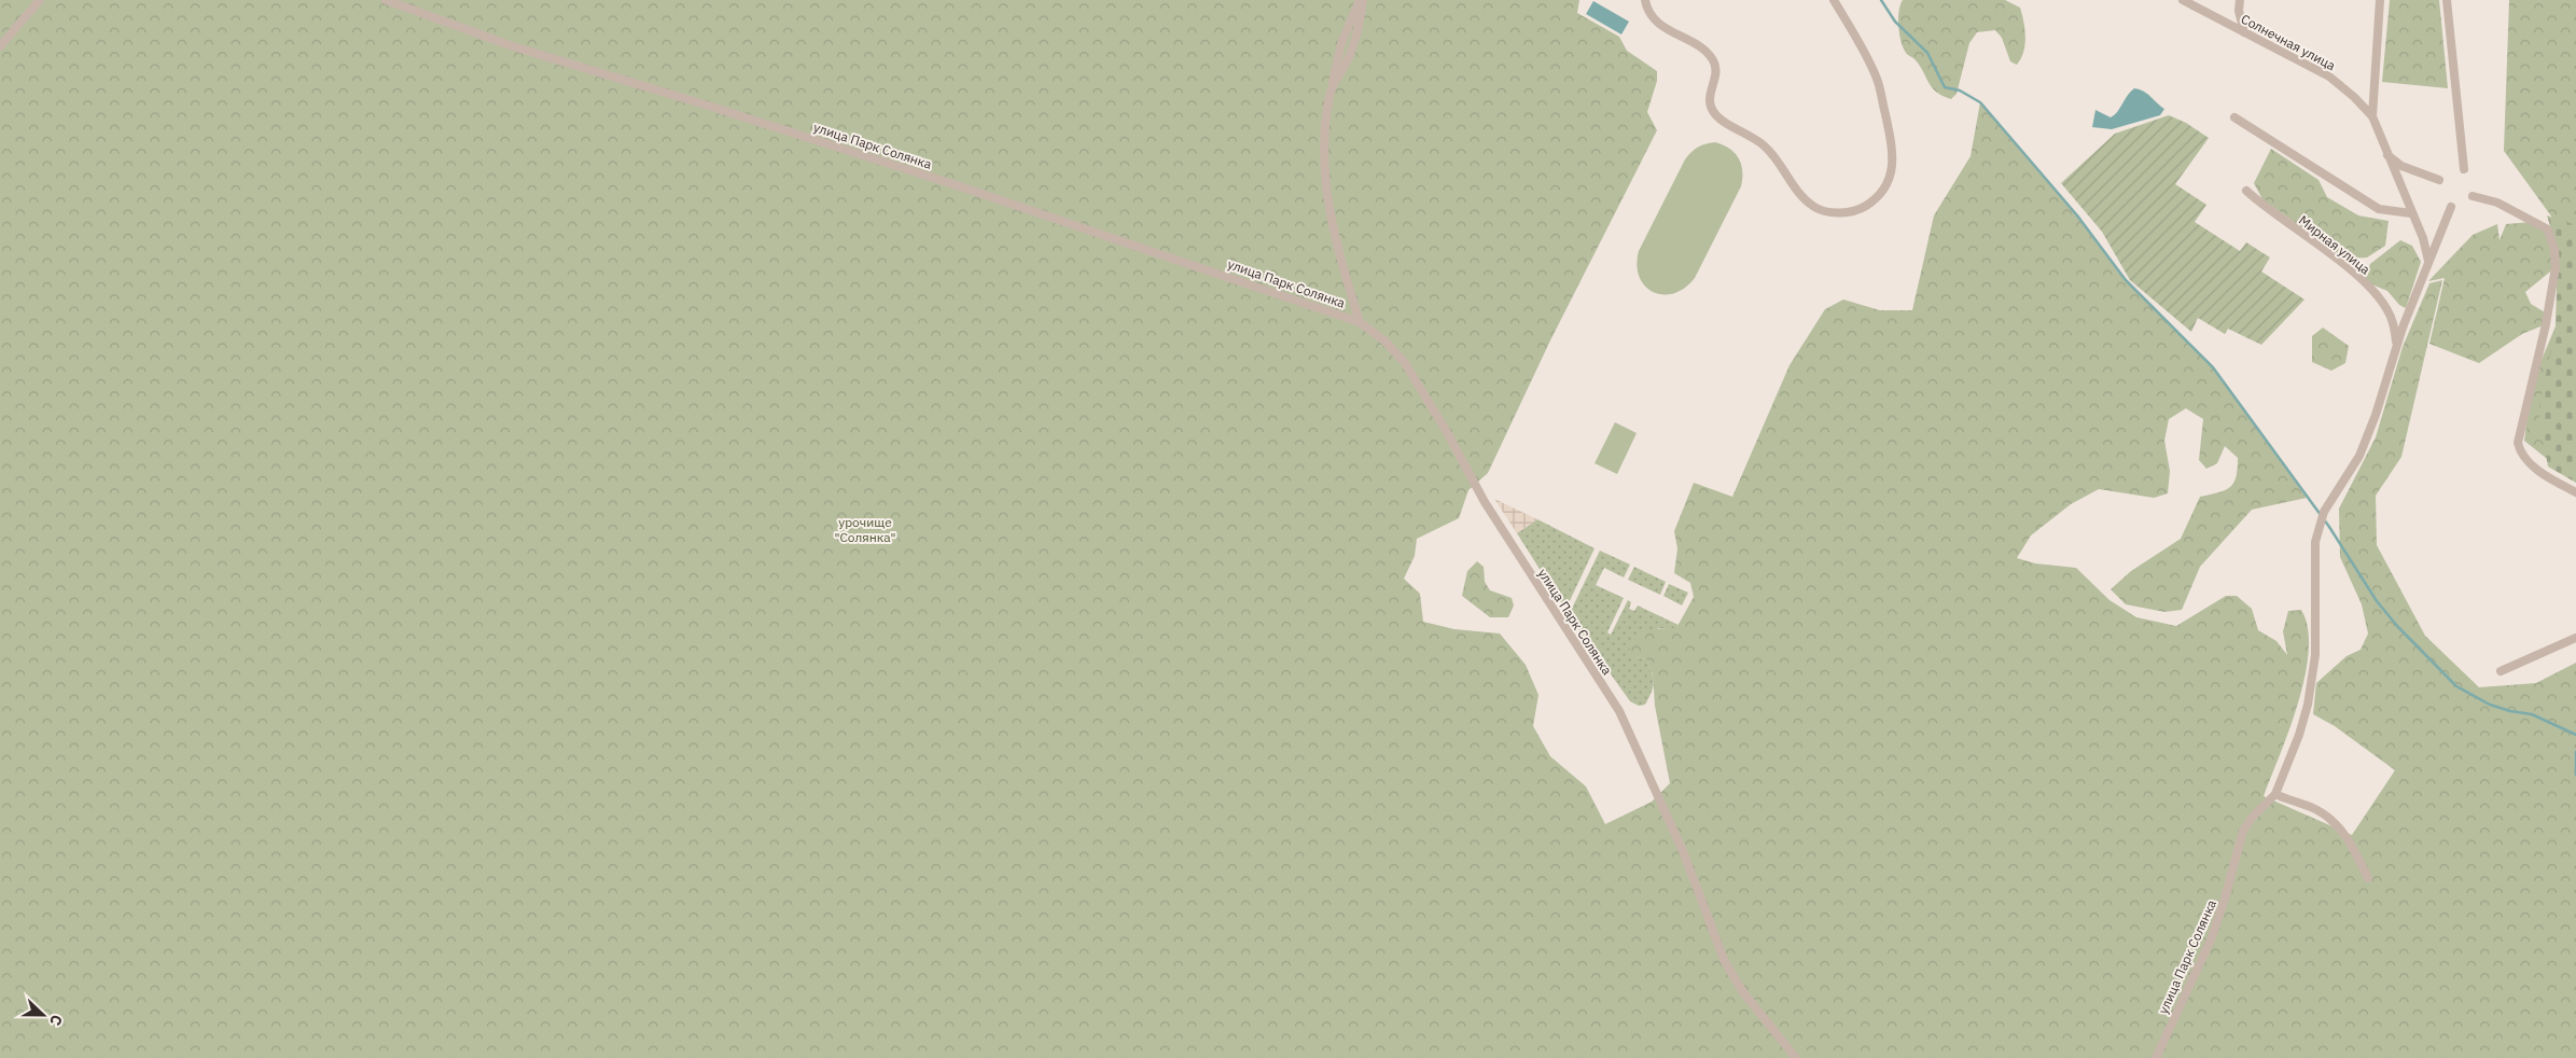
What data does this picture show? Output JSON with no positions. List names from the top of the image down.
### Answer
{
  "streets": {
    "street": ["Солнечная улица", "улица Парк Солянка", "Мирная улица"]
  },
  "crossings": [
    ["Солнечная улица", "улица Парк Солянка"],
    ["улица Парк Солянка", "Мирная улица"]
  ],
  "parks": ["урочище \"Солянка\""],
  "north": "right"
}
